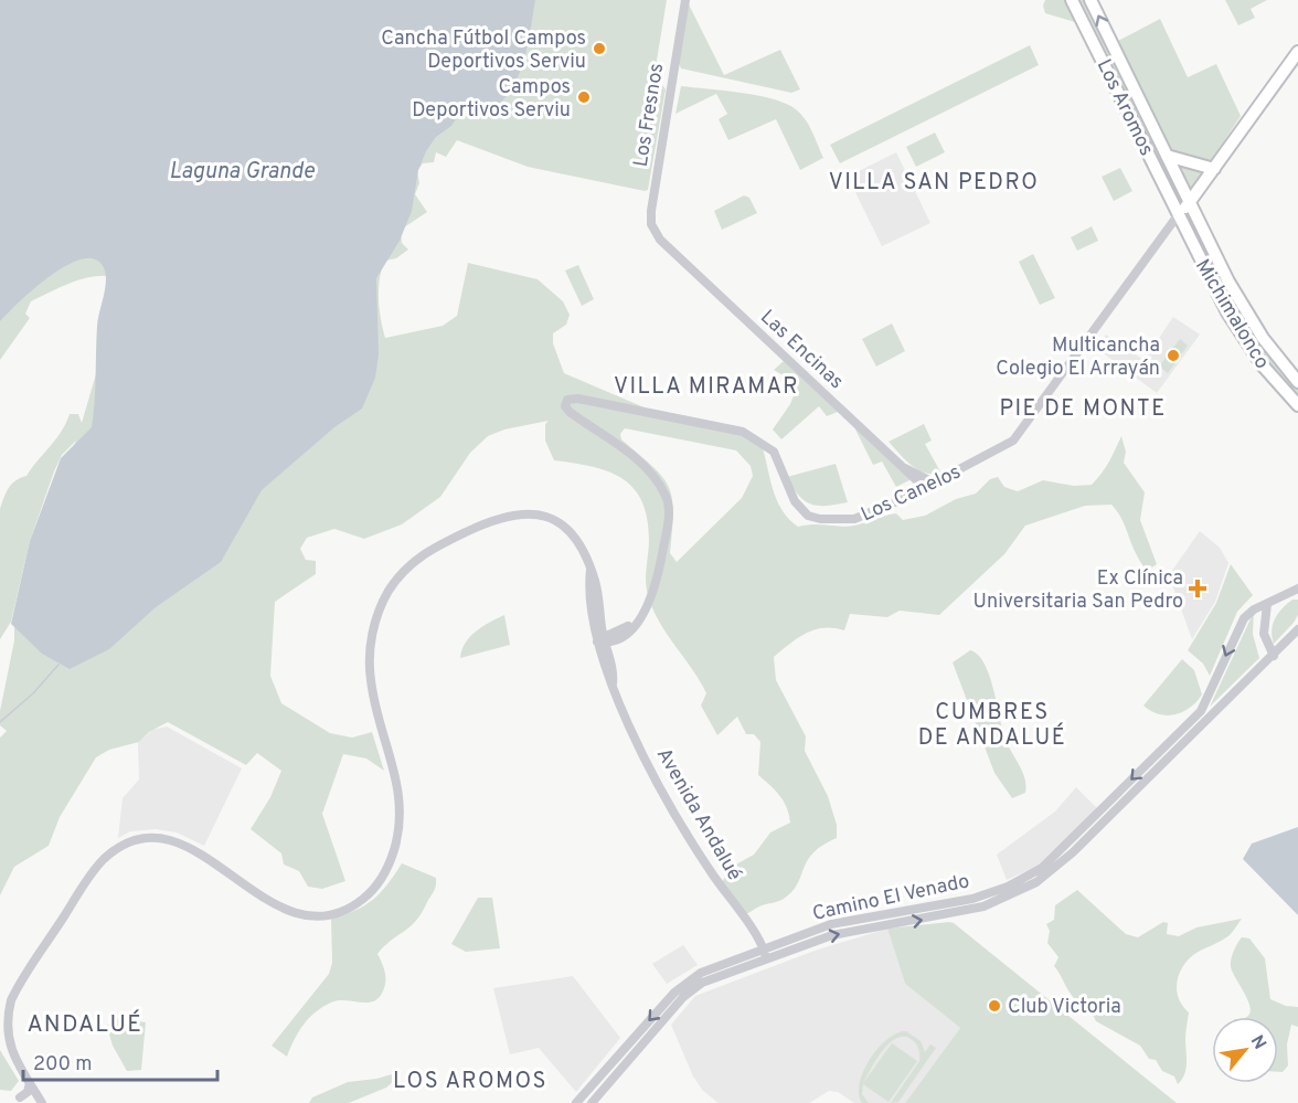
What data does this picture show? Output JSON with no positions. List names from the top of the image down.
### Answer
{
  "streets": {
    "main road": ["Los Aromos", "Michimalonco", "Los Canelos"],
    "street": [
      "Los Fresnos",
      "Las Encinas",
      "Avenida Andalué",
      "Camino El Venado"
    ]
  },
  "crossings": [
    ["Los Aromos", "Michimalonco"],
    ["Los Aromos", "Los Canelos"],
    ["Los Fresnos", "Las Encinas"],
    ["Michimalonco", "Los Canelos"],
    ["Las Encinas", "Los Canelos"],
    ["Los Canelos", "Avenida Andalué"],
    ["Avenida Andalué", "Camino El Venado"]
  ],
  "districts": [
    "VILLA SAN PEDRO",
    "VILLA MIRAMAR",
    "PIE DE MONTE",
    "CUMBRES DE ANDALUÉ",
    "ANDALUÉ",
    "LOS AROMOS"
  ],
  "water": ["Laguna Grande"],
  "places": {
    "other": [
      "Cancha Fútbol Campos Deportivos Serviu",
      "Campos Deportivos Serviu",
      "Multicancha Colegio El Arrayán",
      "Club Victoria"
    ],
    "health": ["Ex Clínica Universitaria San Pedro"]
  },
  "scale_bar": "200 m",
  "north": "top right"
}
